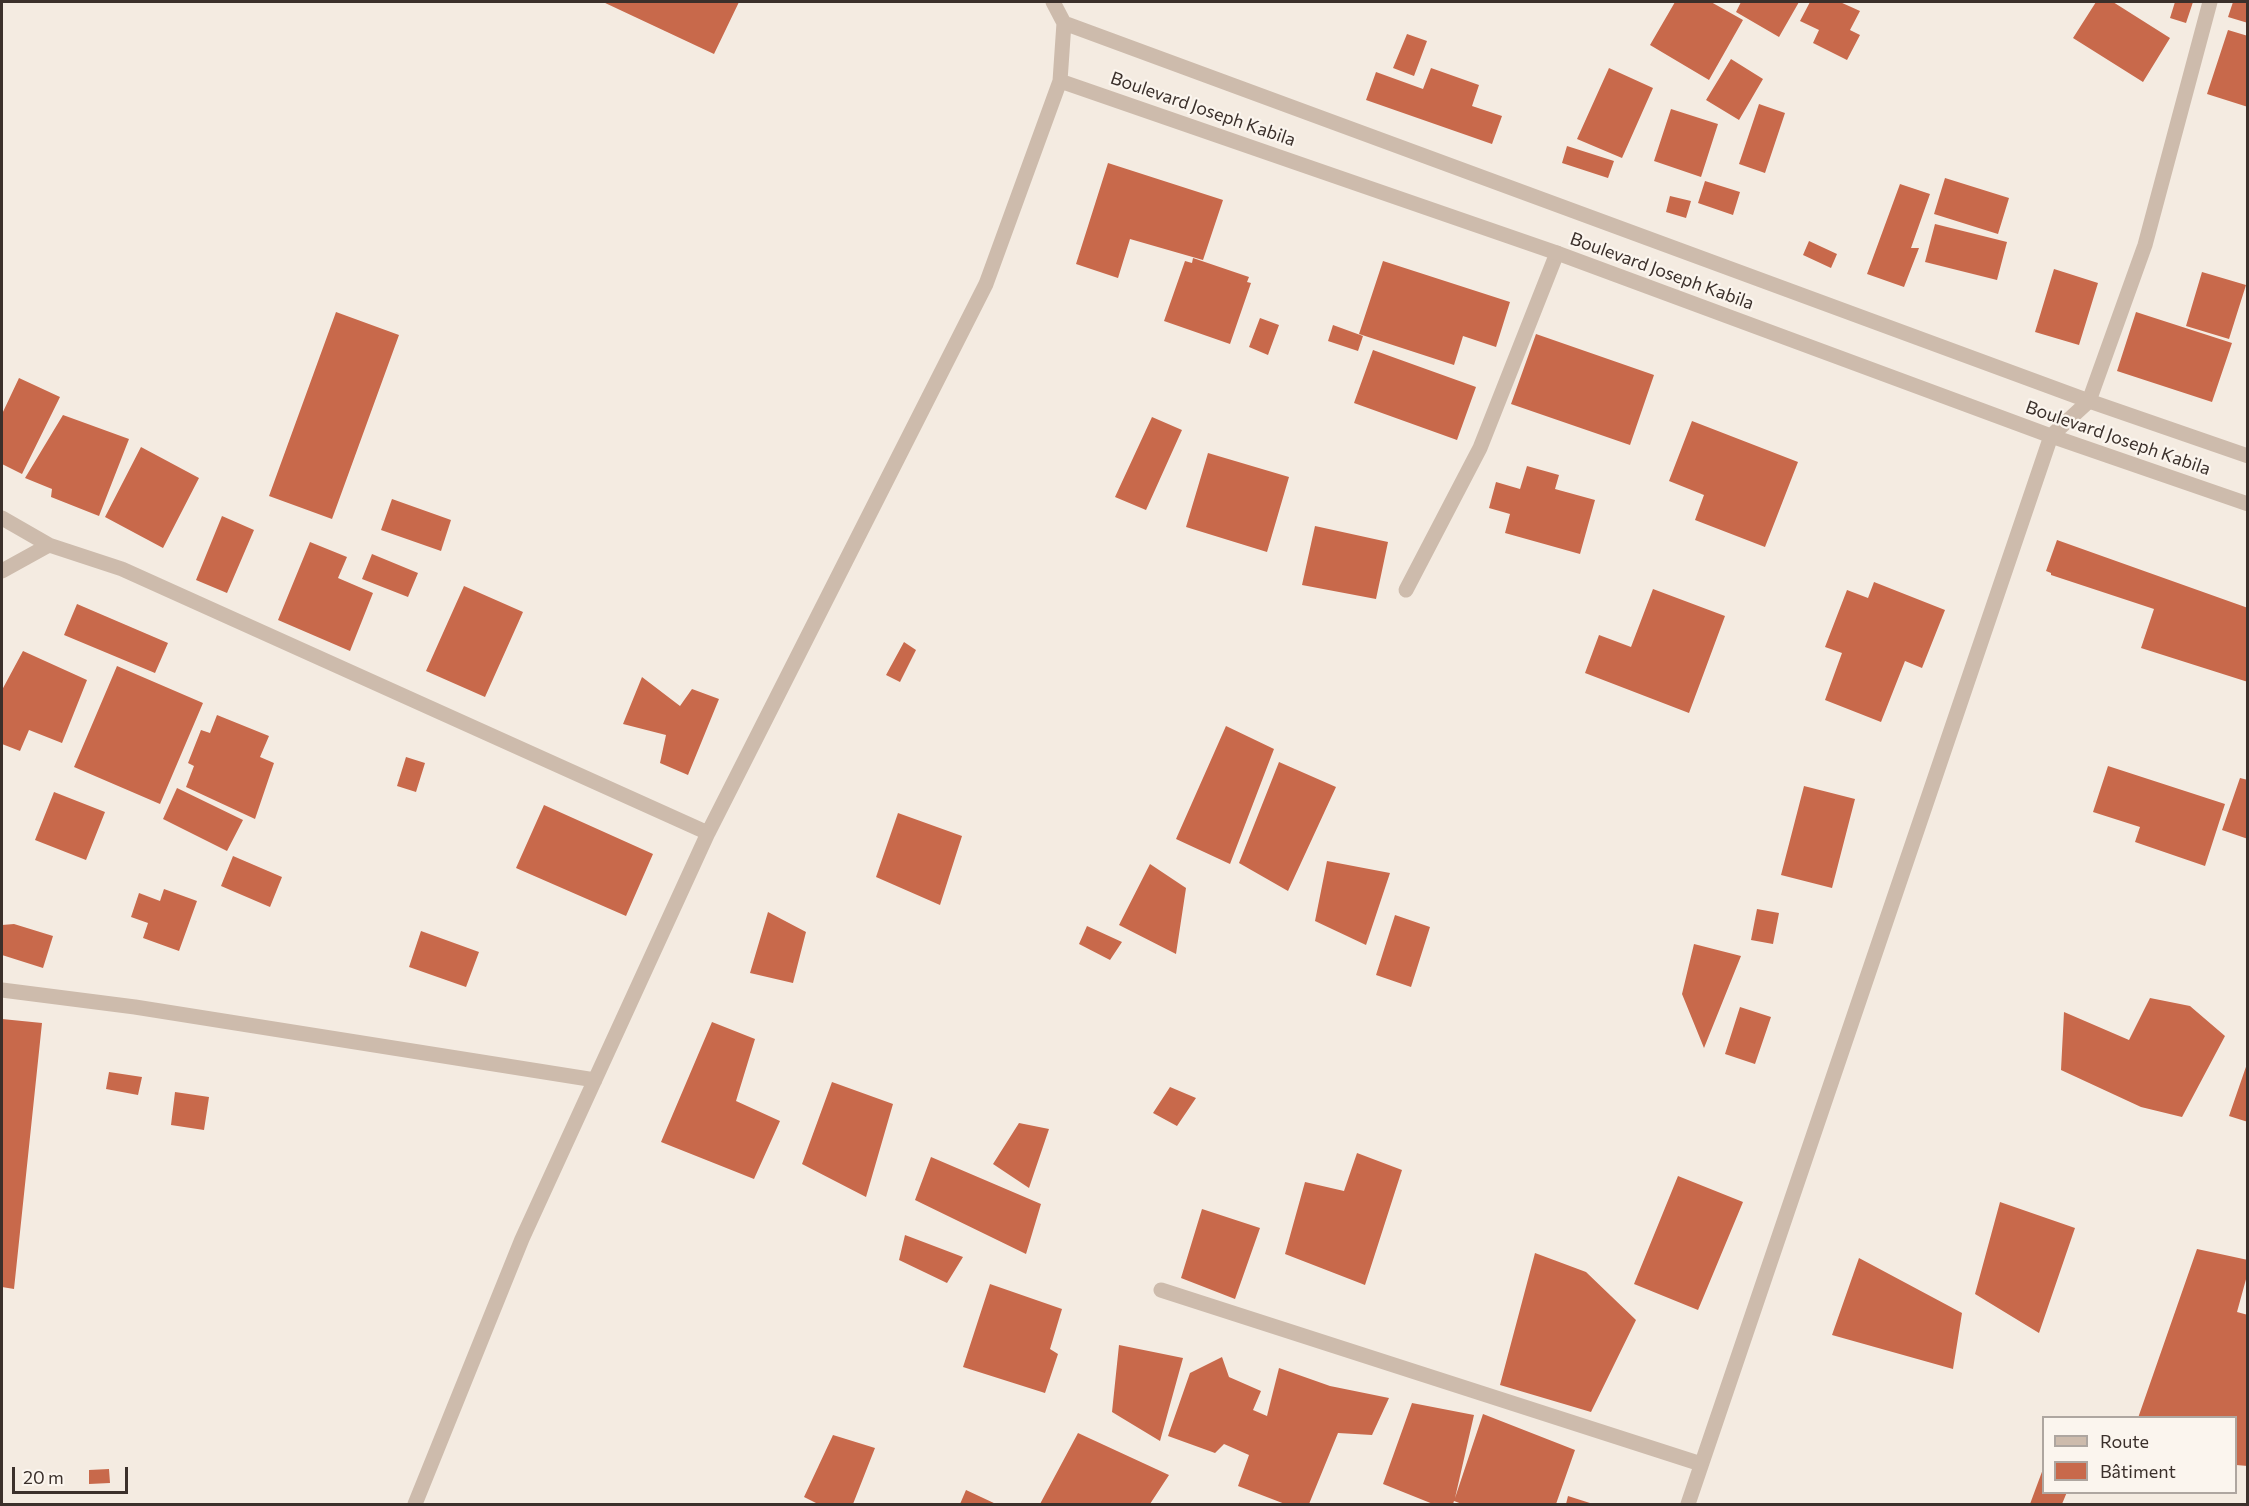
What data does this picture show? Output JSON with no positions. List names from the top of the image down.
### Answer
{
  "streets": {
    "street": ["Boulevard Joseph Kabila"]
  },
  "legend": ["Route", "Bâtiment"],
  "scale_bar": "20 m"
}
